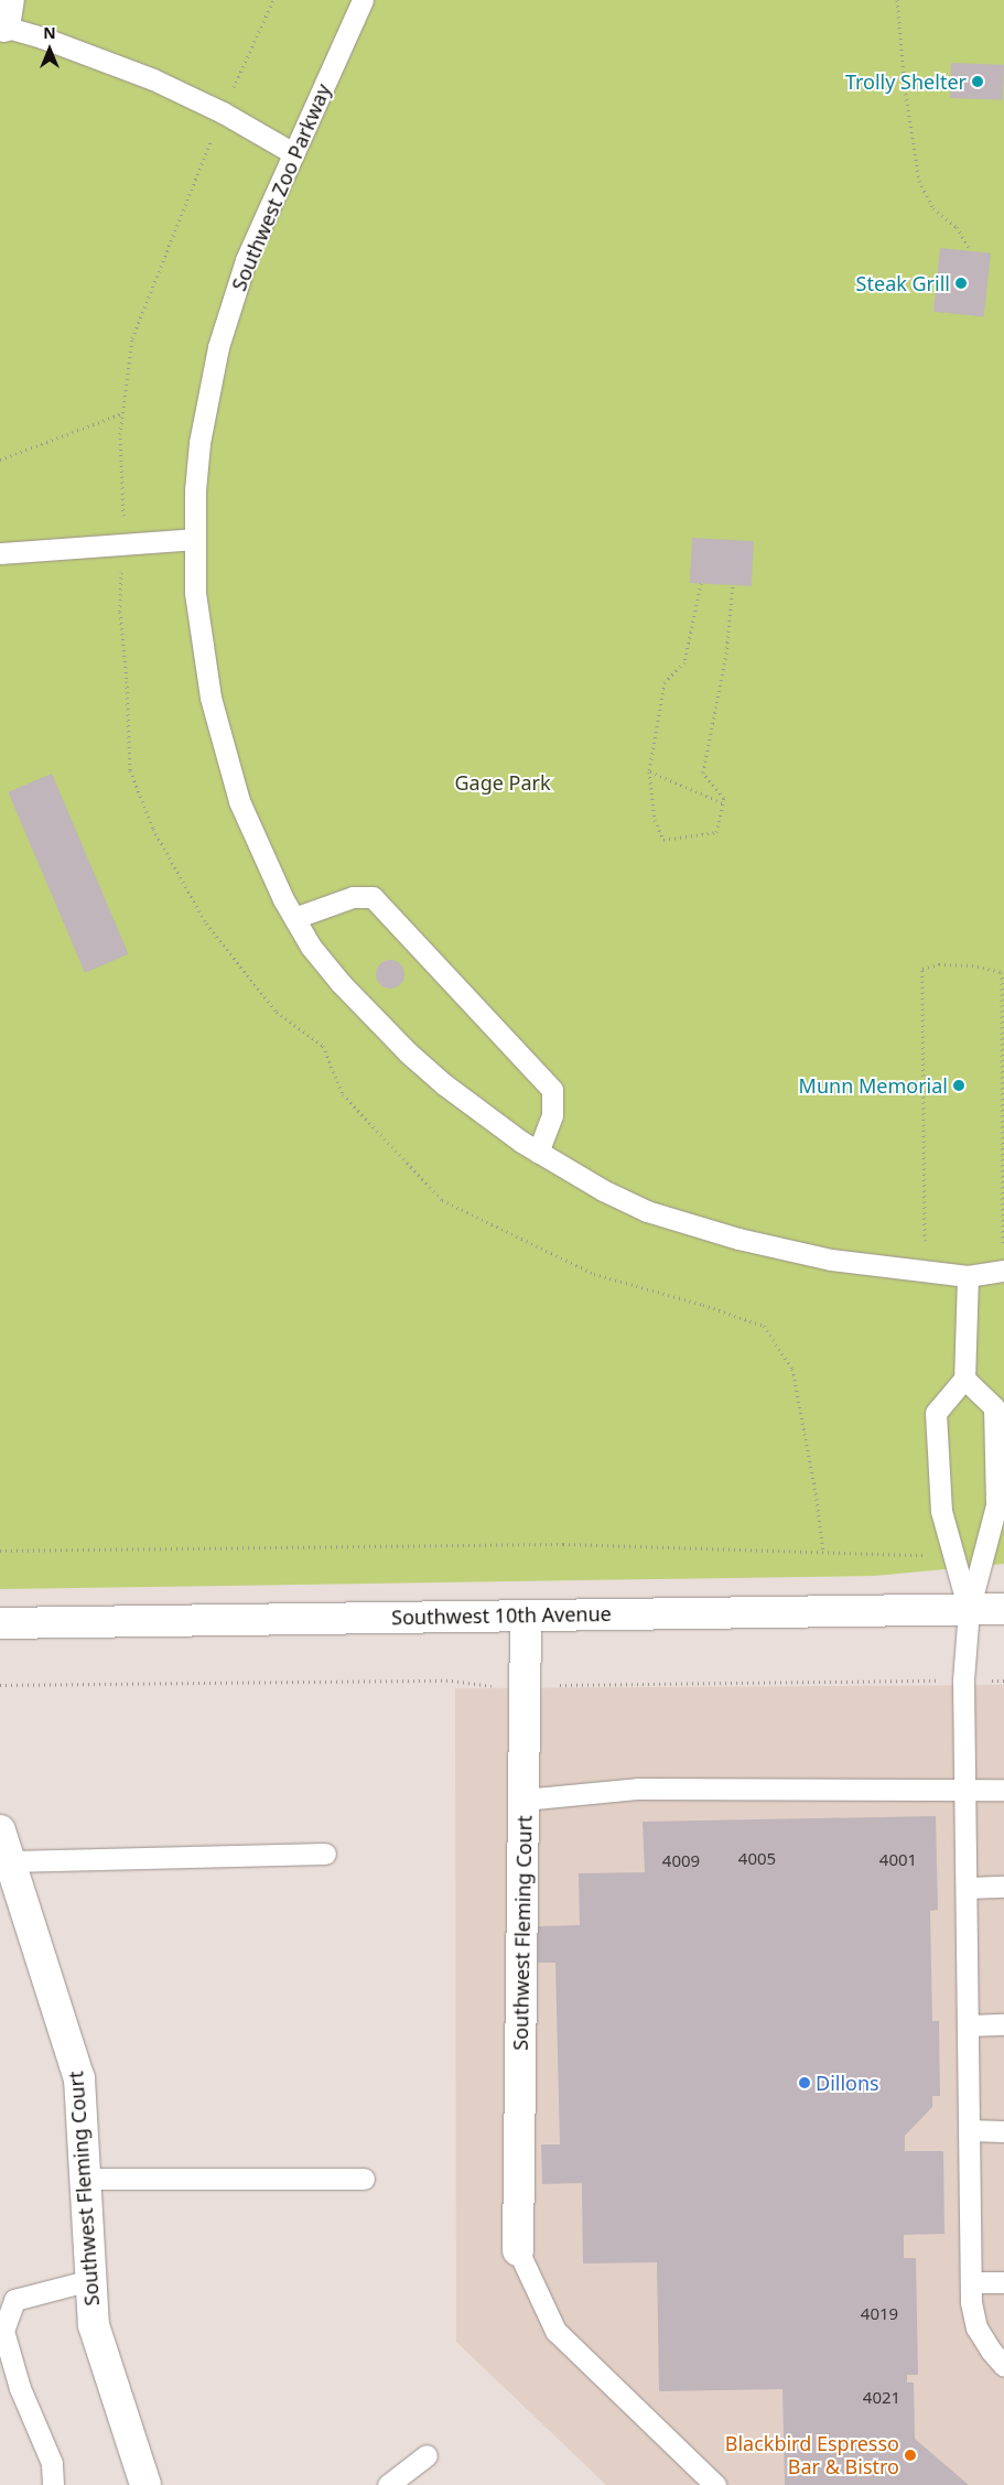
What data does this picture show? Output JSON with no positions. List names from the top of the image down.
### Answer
{
  "streets": {
    "street": ["Southwest 10th Avenue", "Southwest Fleming Court"],
    "lane": ["Southwest Zoo Parkway"]
  },
  "crossings": [
    ["Southwest 10th Avenue", "Southwest Fleming Court"]
  ],
  "parks": ["Gage Park"],
  "places": [
    "Trolly Shelter",
    "Steak Grill",
    "Munn Memorial",
    "Dillons",
    "Blackbird Espresso Bar & Bistro"
  ],
  "house_numbers": [
    "4005",
    "4001",
    "4009",
    "4019",
    "4021"
  ],
  "north": "top"
}
